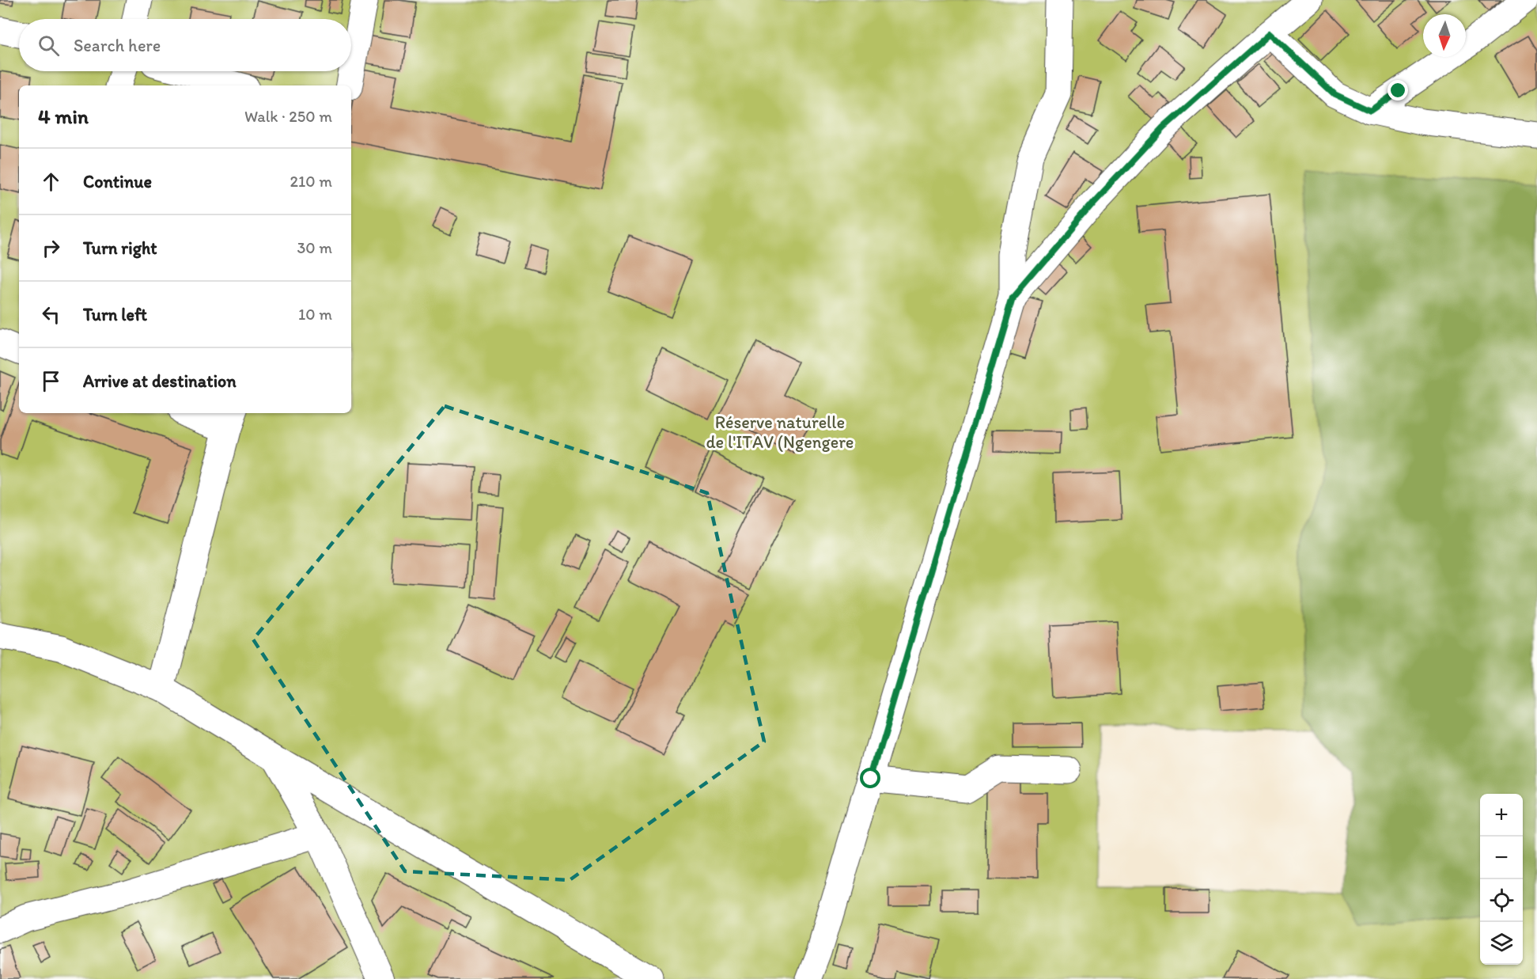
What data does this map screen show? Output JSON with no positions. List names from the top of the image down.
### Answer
{
  "parks": ["Réserve naturelle de l'ITAV (Ngengere"],
  "north": "bottom",
  "page": {
    "search": "Search here",
    "heading": ["4 min", "Walk · 250 m"],
    "list": [
      ["Continue", "210 m"],
      ["Turn right", "30 m"],
      ["Turn left", "10 m"],
      "Arrive at destination"
    ],
    "map_buttons": ["+", "−"]
  }
}
